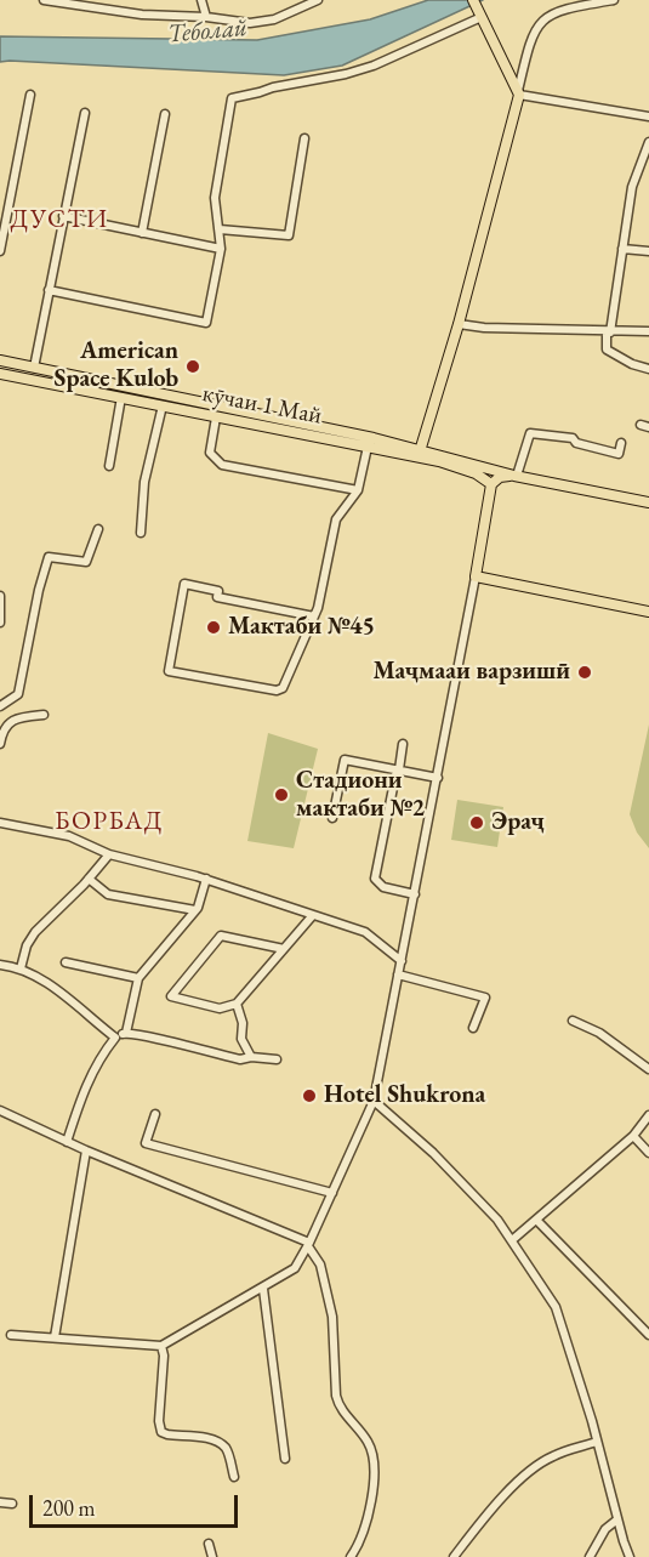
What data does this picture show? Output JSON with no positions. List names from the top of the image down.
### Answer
{
  "streets": {
    "main road": ["кӯчаи 1 Май"]
  },
  "districts": ["ДУСТИ", "БОРБАД"],
  "water": ["Теболай"],
  "places": [
    "American Space Kulob",
    "Мактаби №45",
    "Маҷмааи варзишӣ",
    "Стадиони мактаби №2",
    "Эраҷ",
    "Hotel Shukrona"
  ],
  "scale_bar": "200 m"
}
